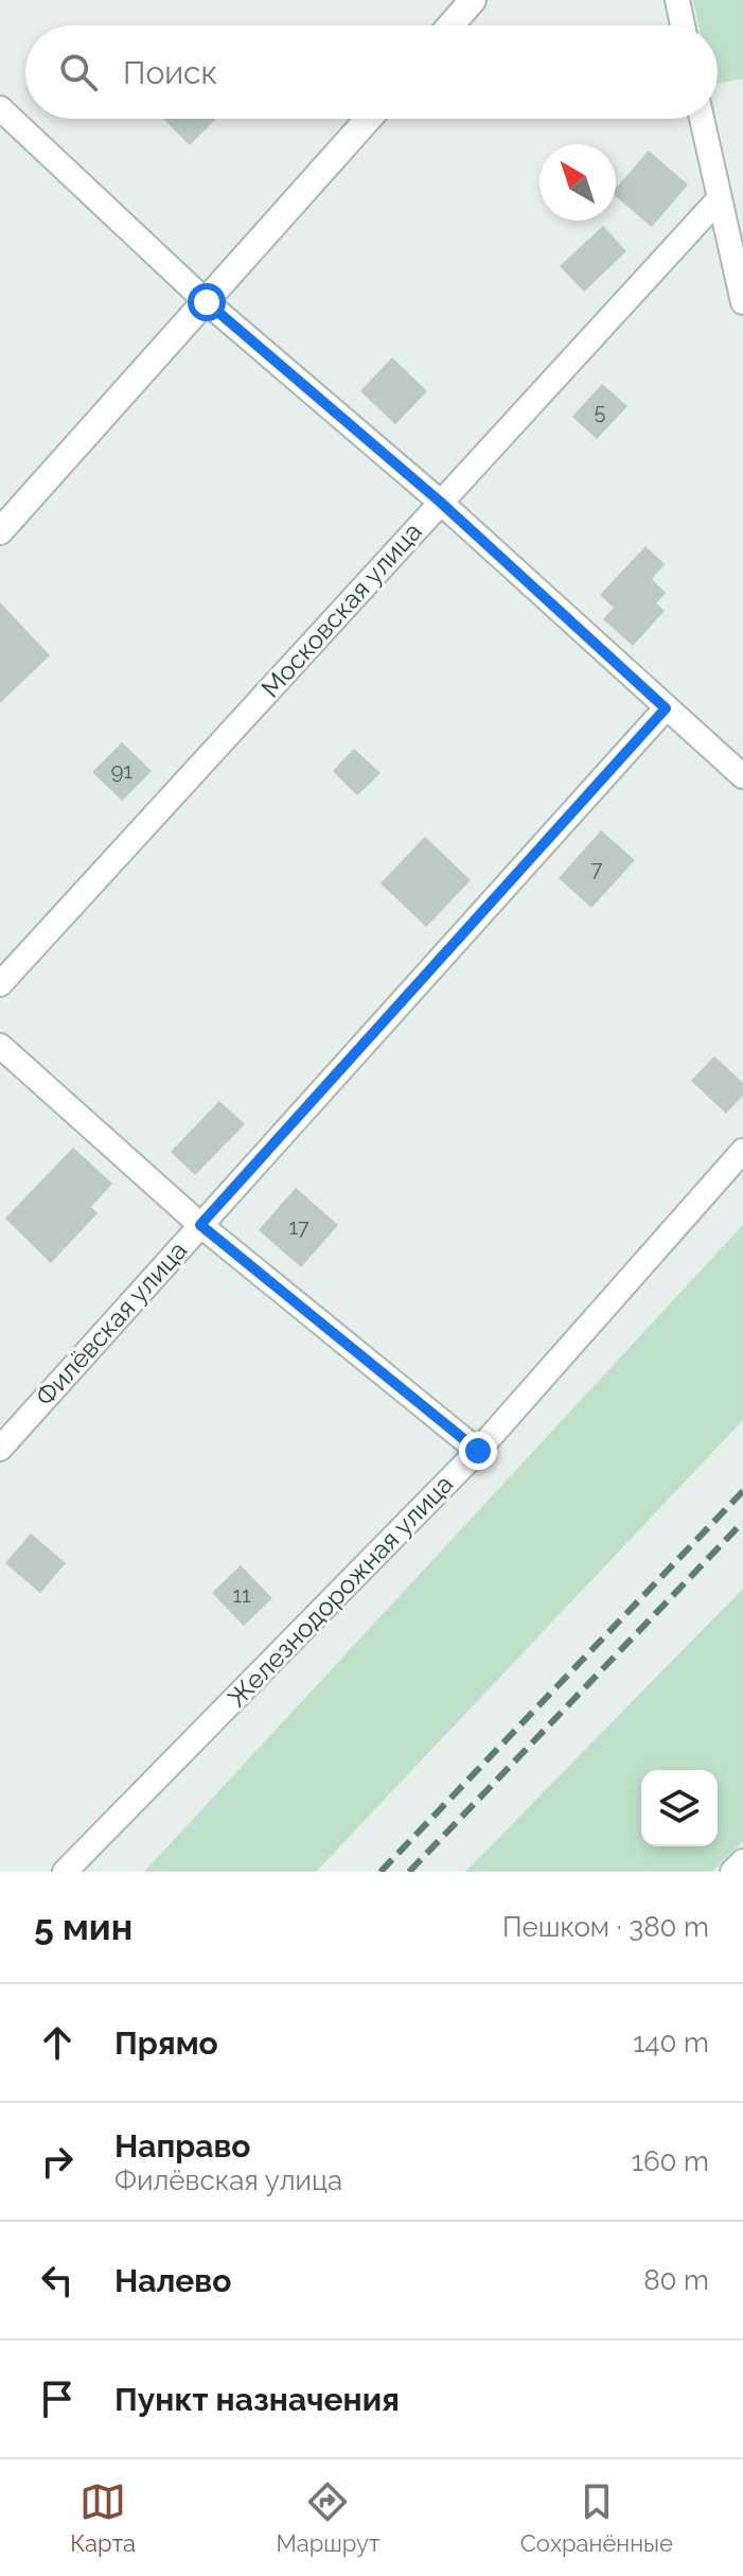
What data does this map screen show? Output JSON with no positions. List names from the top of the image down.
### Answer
{
  "streets": {
    "street": ["Московская улица", "Филёвская улица", "Железнодорожная улица"]
  },
  "house_numbers": [
    "5",
    "91",
    "7",
    "17",
    "11"
  ],
  "north": "top left",
  "page": {
    "search": "Поиск",
    "heading": ["5 мин", "Пешком · 380 m"],
    "list": [
      ["Прямо", "140 m"],
      ["Направо", "Филёвская улица", "160 m"],
      ["Налево", "80 m"],
      "Пункт назначения"
    ],
    "nav": ["Карта", "Маршрут", "Сохранённые"]
  }
}
